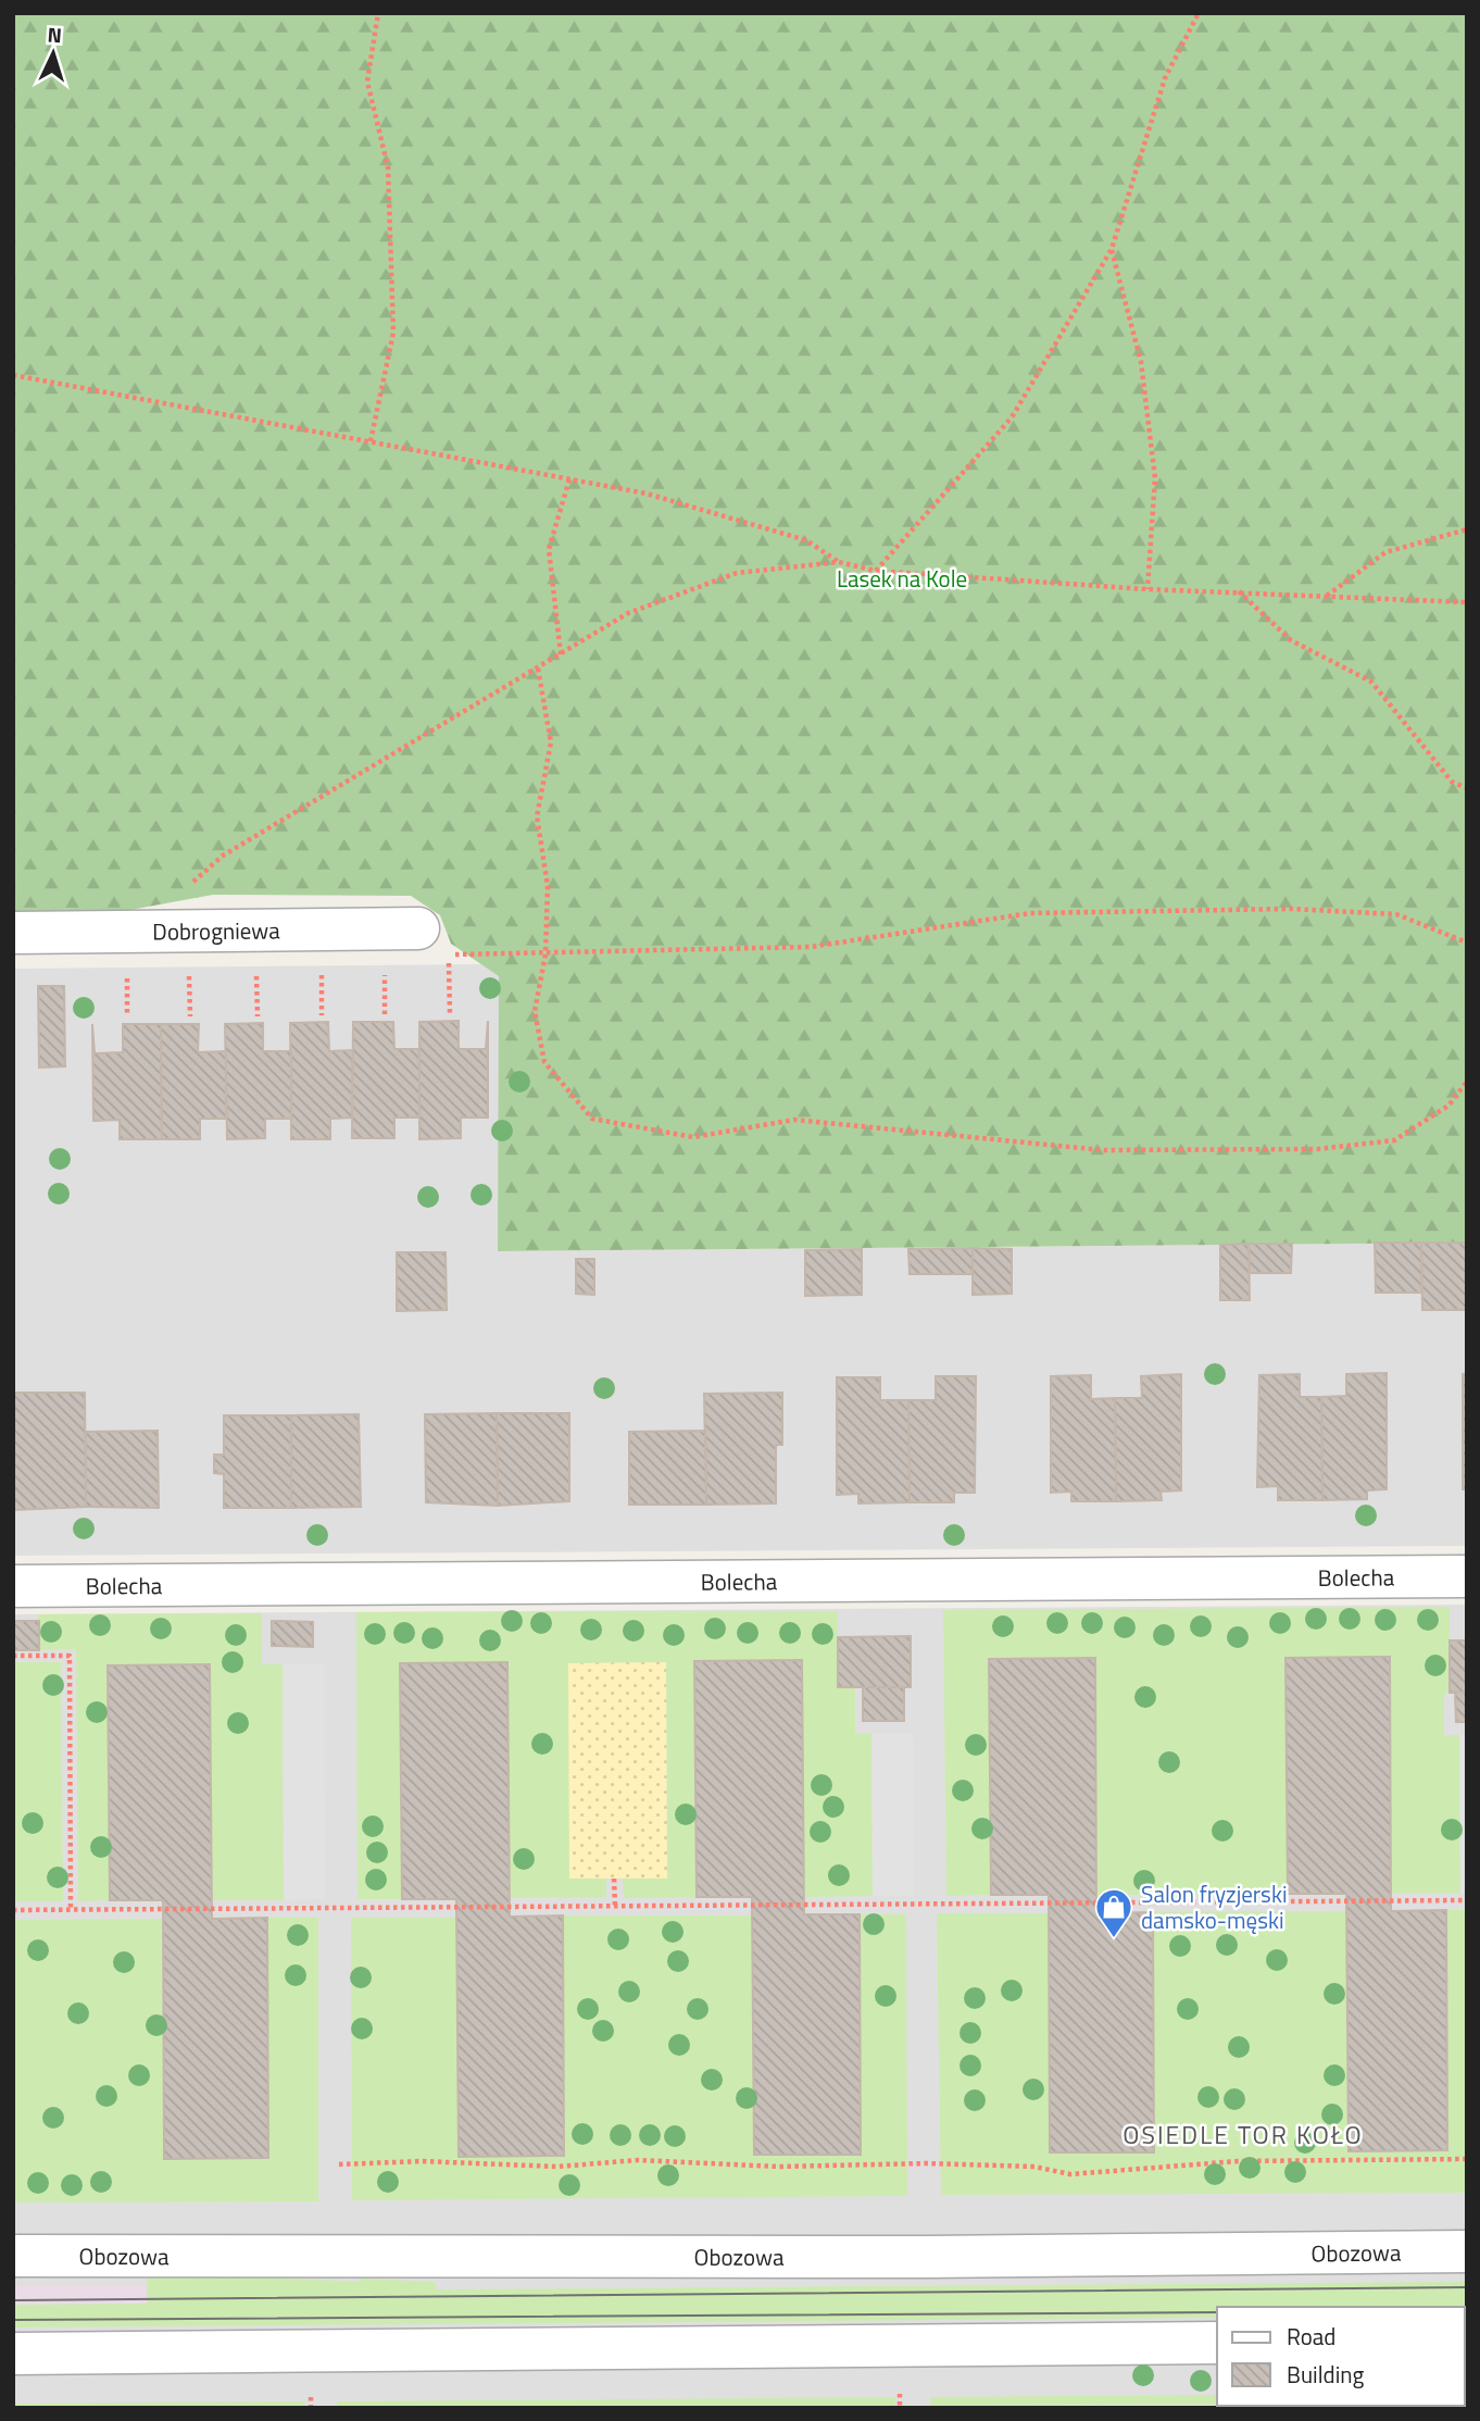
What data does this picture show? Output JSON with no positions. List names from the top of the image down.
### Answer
{
  "streets": {
    "street": ["Dobrogniewa", "Bolecha", "Obozowa"]
  },
  "districts": ["OSIEDLE TOR KOŁO"],
  "parks": ["Lasek na Kole"],
  "places": {
    "shop": ["Salon fryzjerski damsko-męski"]
  },
  "legend": ["Road", "Building"],
  "north": "top"
}
